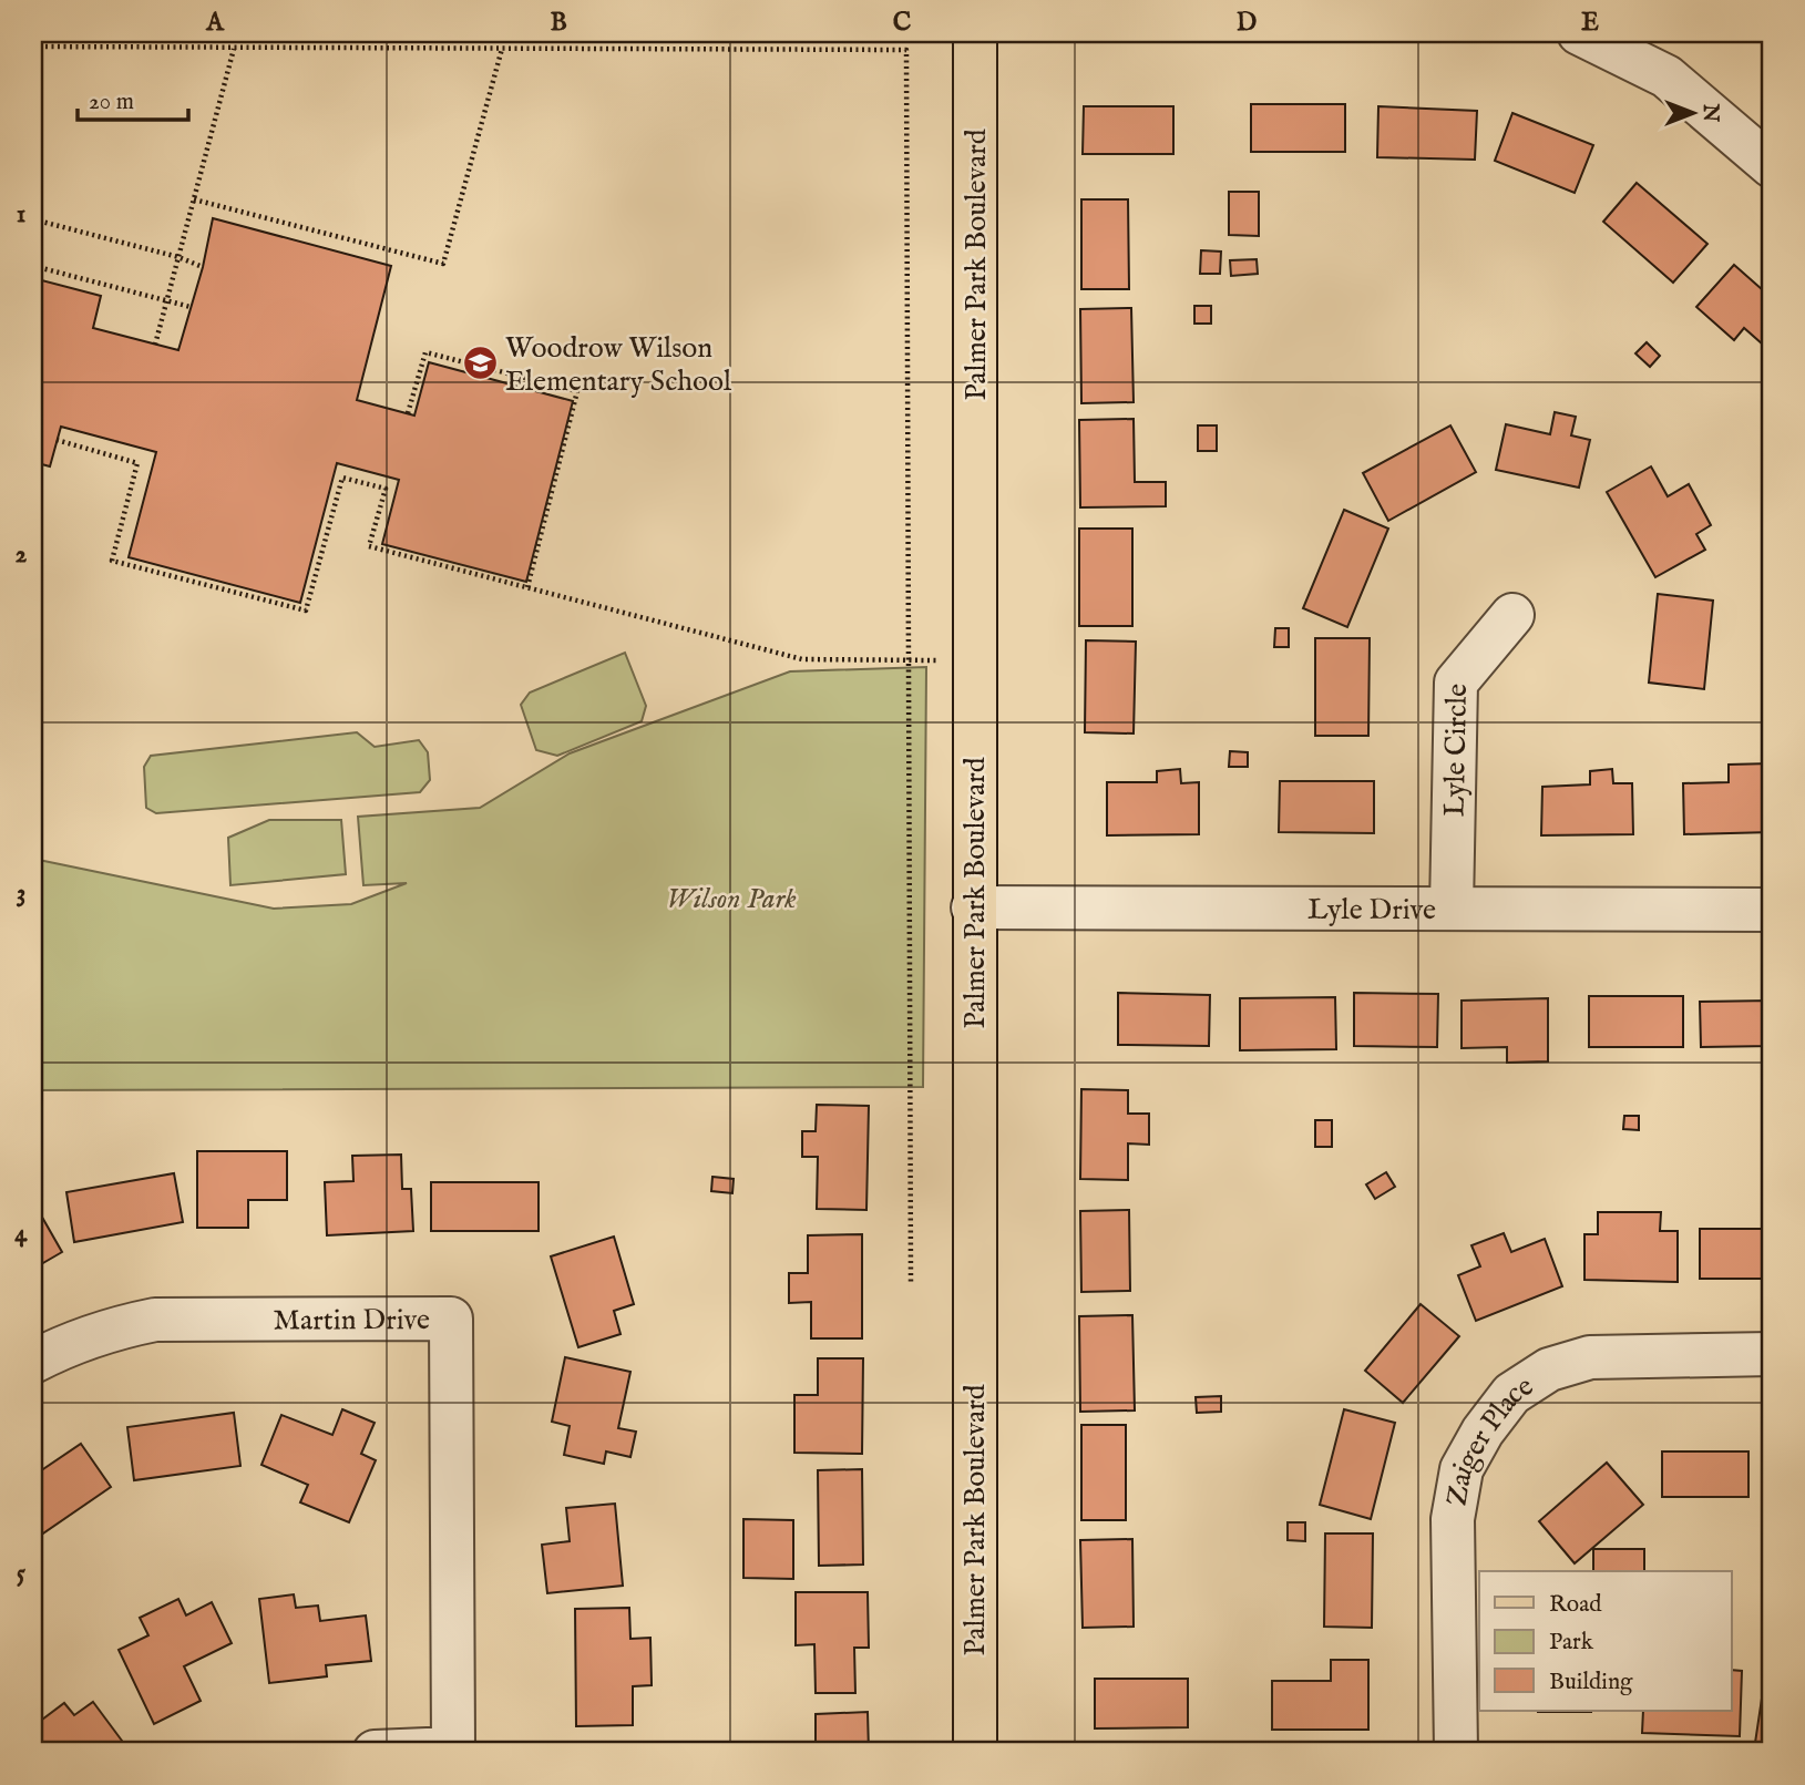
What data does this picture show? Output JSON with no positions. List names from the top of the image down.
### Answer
{
  "streets": {
    "main road": ["Palmer Park Boulevard"],
    "street": [
      "Lyle Circle",
      "Lyle Drive",
      "Martin Drive",
      "Zaiger Place"
    ]
  },
  "crossings": [
    ["Palmer Park Boulevard", "Lyle Drive"],
    ["Lyle Circle", "Lyle Drive"]
  ],
  "parks": ["Wilson Park"],
  "places": {
    "school or university": ["Woodrow Wilson Elementary School"]
  },
  "legend": ["Road", "Park", "Building"],
  "scale_bar": "20 m",
  "north": "right",
  "grid": {
    "columns": [
      "A",
      "B",
      "C",
      "D",
      "E"
    ],
    "rows": [
      "1",
      "2",
      "3",
      "4",
      "5"
    ]
  }
}
